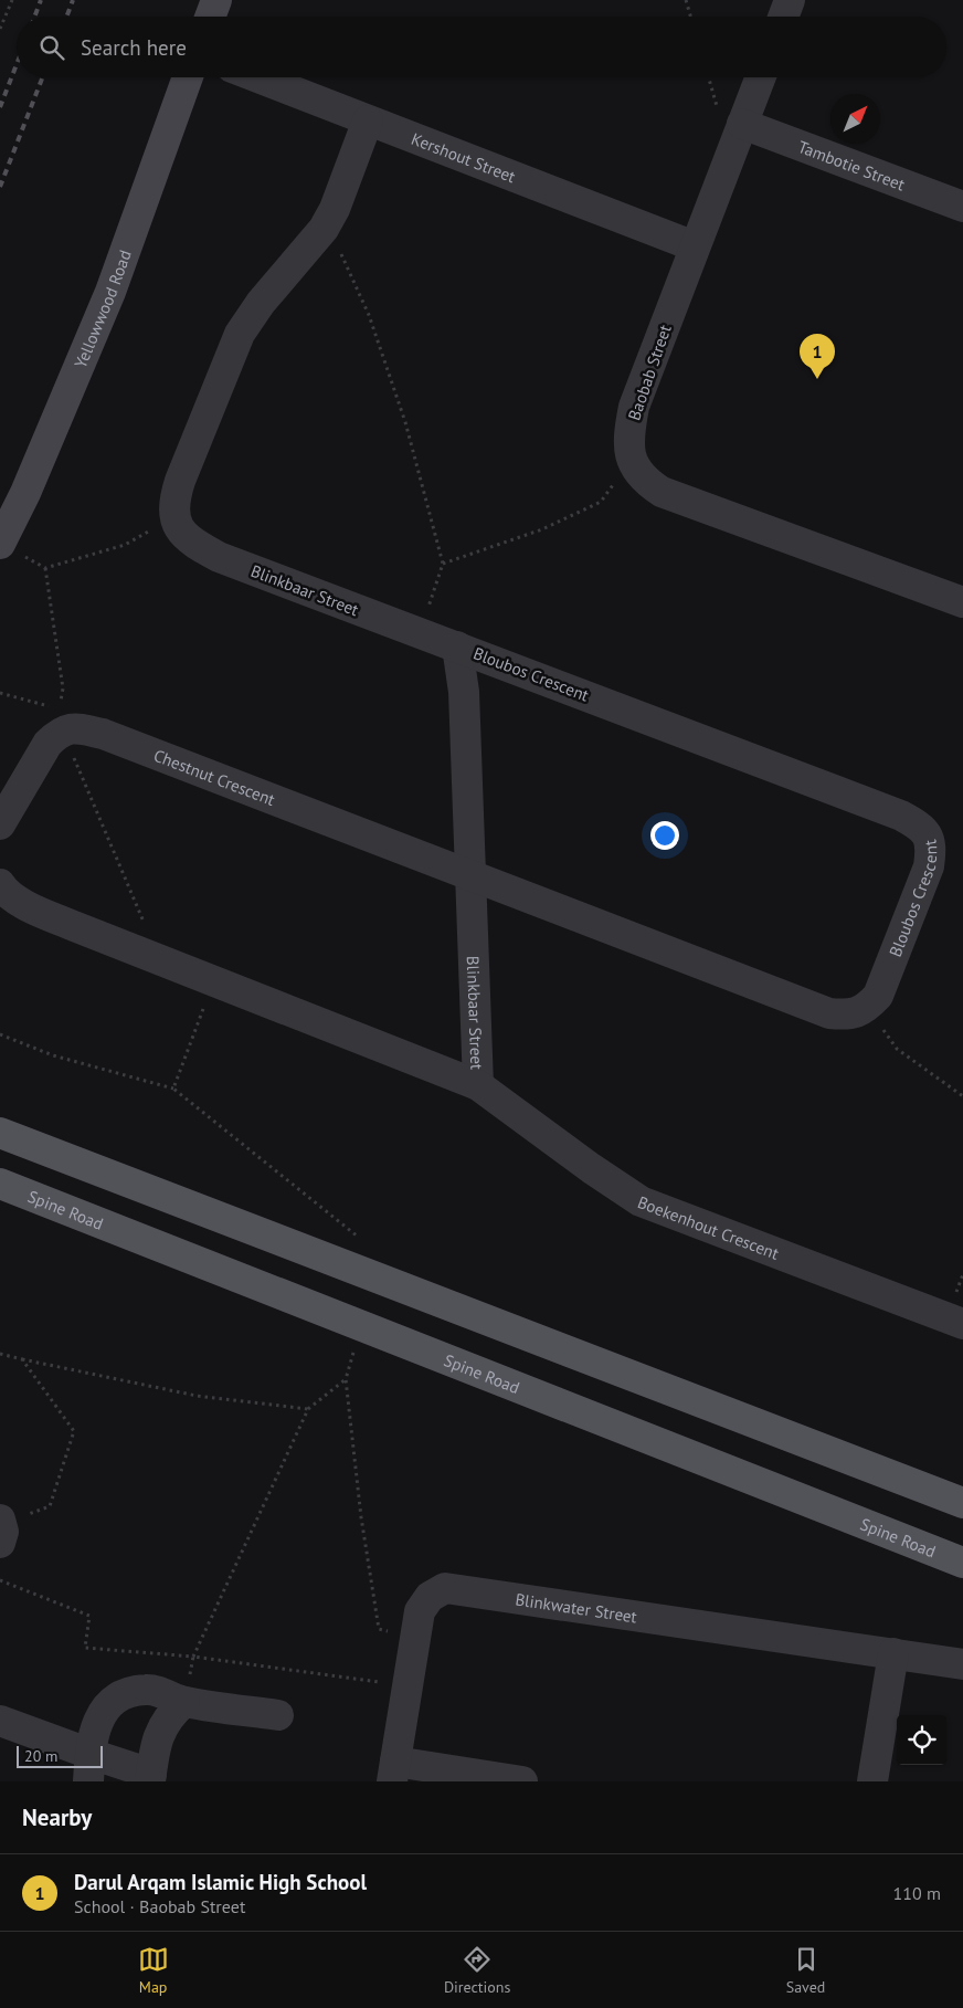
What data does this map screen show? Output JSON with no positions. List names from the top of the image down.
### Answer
{
  "streets": {
    "main road": ["Spine Road"],
    "street": [
      "Kershout Street",
      "Tambotie Street",
      "Yellowwood Road",
      "Baobab Street",
      "Blinkbaar Street",
      "Bloubos Crescent",
      "Chestnut Crescent",
      "Boekenhout Crescent",
      "Blinkwater Street"
    ]
  },
  "crossings": [
    ["Kershout Street", "Baobab Street"],
    ["Tambotie Street", "Baobab Street"],
    ["Blinkbaar Street", "Bloubos Crescent"],
    ["Blinkbaar Street", "Chestnut Crescent"],
    ["Blinkbaar Street", "Boekenhout Crescent"]
  ],
  "scale_bar": "20 m",
  "north": "top right",
  "page": {
    "search": "Search here",
    "pins": "1",
    "scale": "20 m",
    "heading": "Nearby",
    "list": [
      {
        "mark": "1",
        "name": "Darul Arqam Islamic High School",
        "note": "School · Baobab Street",
        "value": "110 m"
      }
    ],
    "nav": ["Map", "Directions", "Saved"]
  }
}
